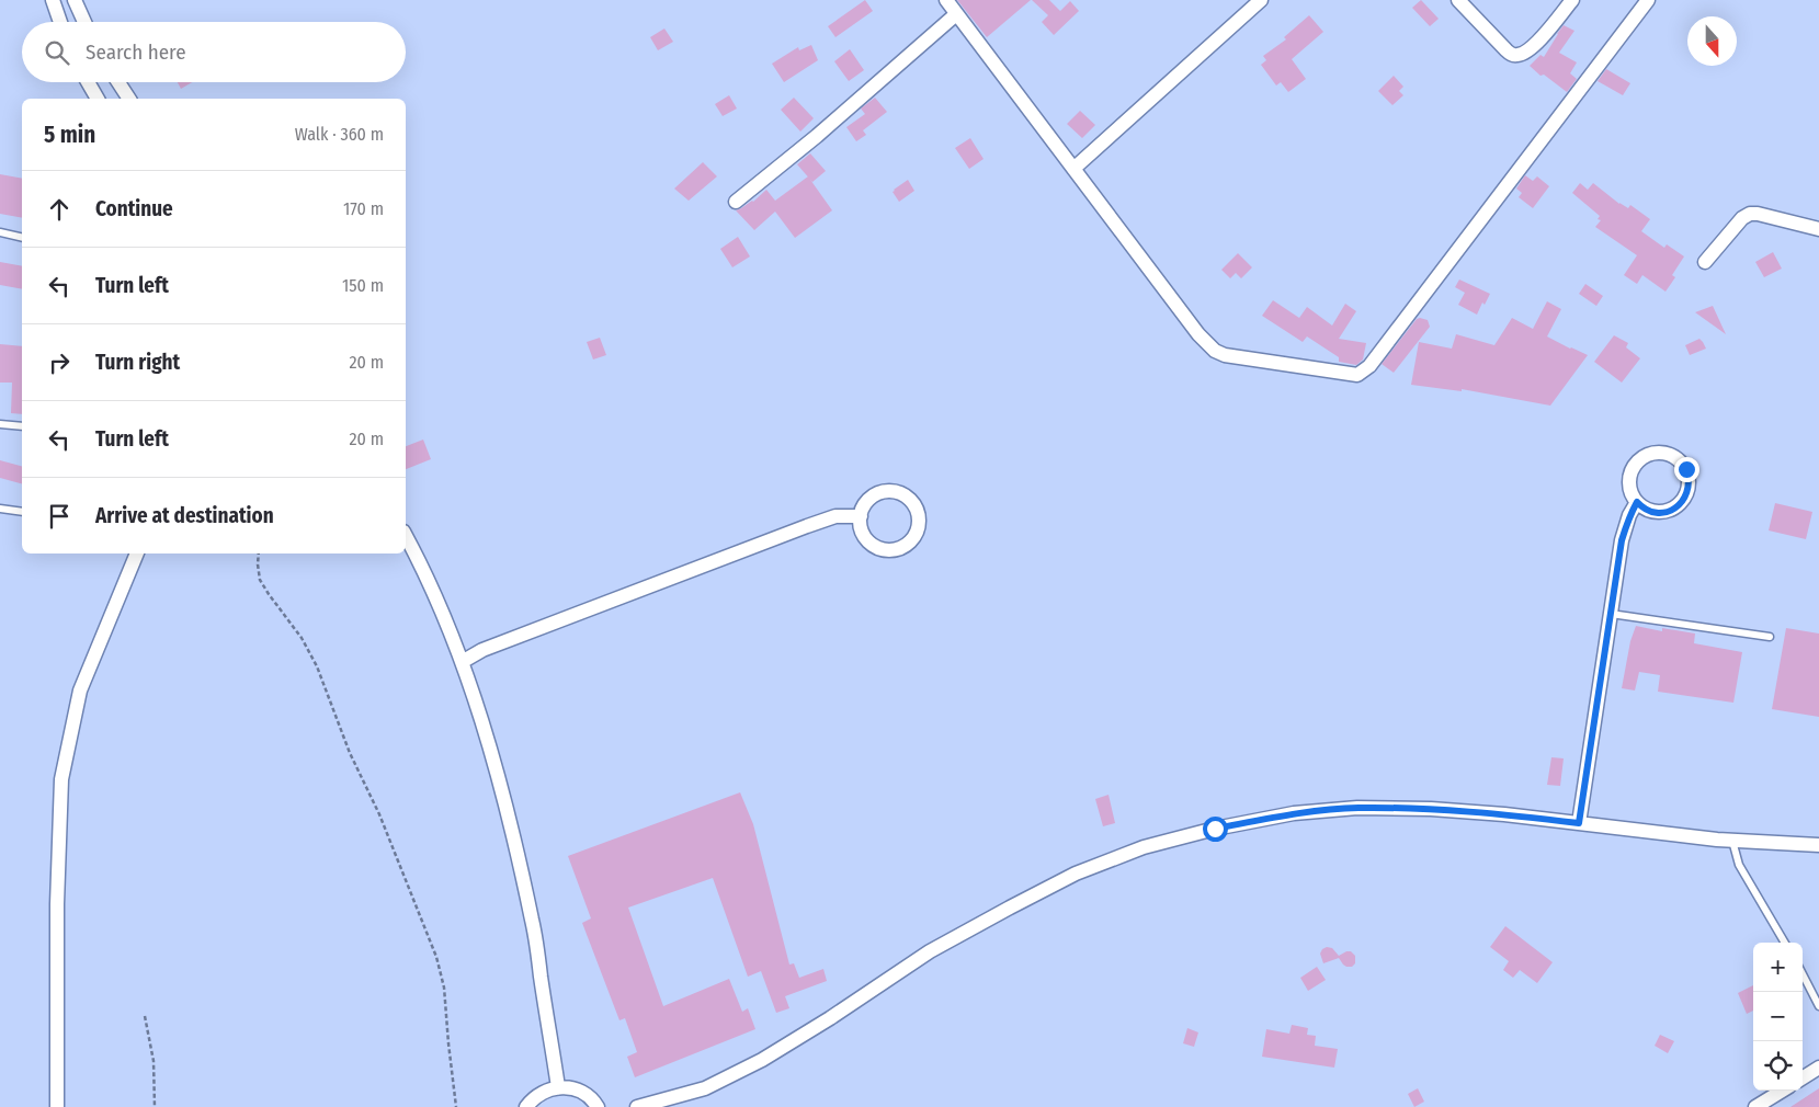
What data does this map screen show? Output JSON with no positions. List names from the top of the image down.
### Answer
{
  "north": "bottom",
  "page": {
    "search": "Search here",
    "heading": ["5 min", "Walk · 360 m"],
    "list": [
      ["Continue", "170 m"],
      ["Turn left", "150 m"],
      ["Turn right", "20 m"],
      ["Turn left", "20 m"],
      "Arrive at destination"
    ],
    "map_buttons": ["+", "−"]
  }
}
